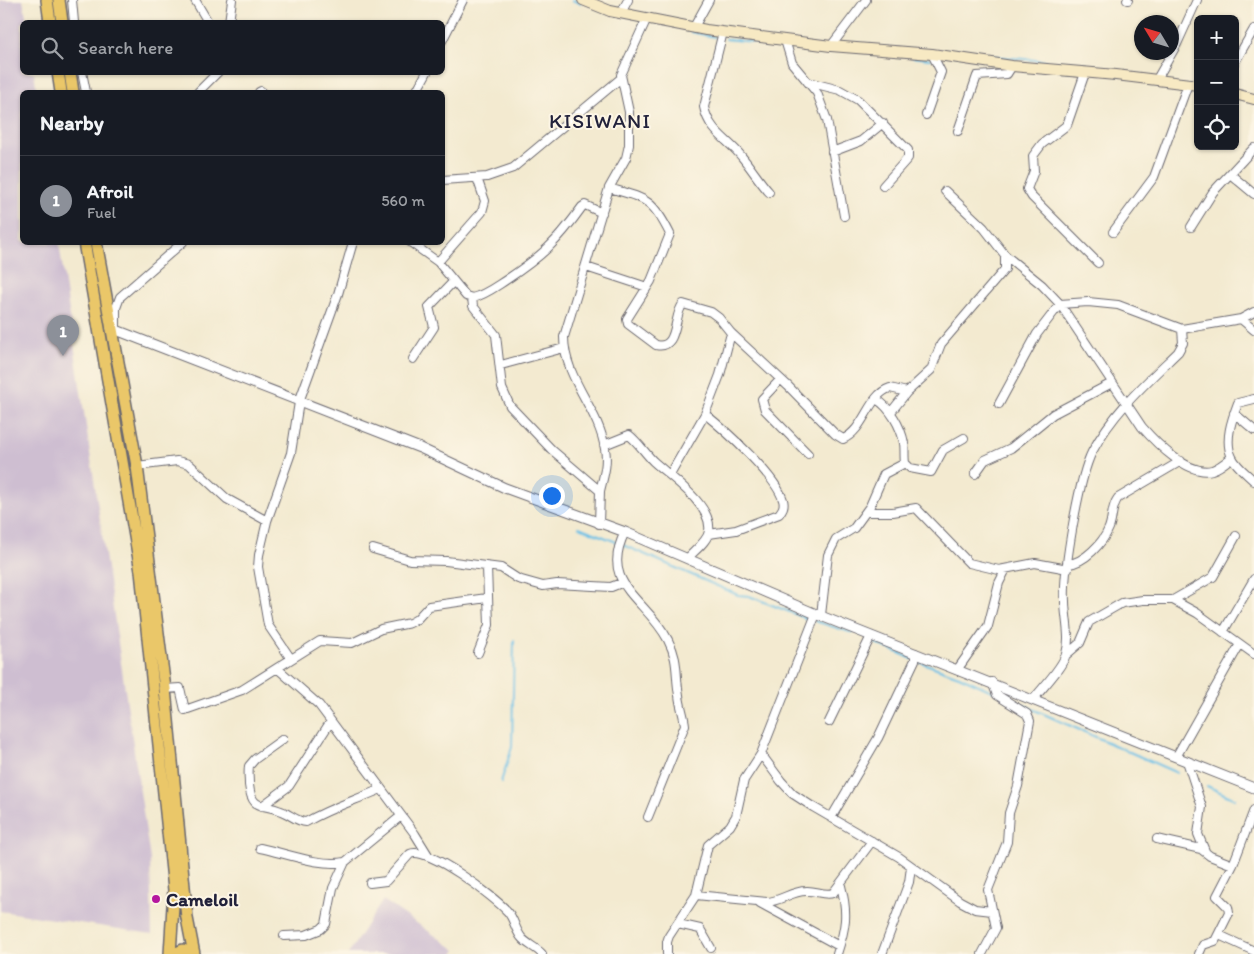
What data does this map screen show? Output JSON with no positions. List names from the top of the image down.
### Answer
{
  "districts": ["KISIWANI"],
  "places": ["Cameloil"],
  "north": "top left",
  "page": {
    "map_buttons": ["+", "−"],
    "search": "Search here",
    "heading": "Nearby",
    "list": [
      {
        "mark": "1",
        "name": "Afroil",
        "note": "Fuel",
        "value": "560 m"
      }
    ],
    "pins": "1"
  }
}
